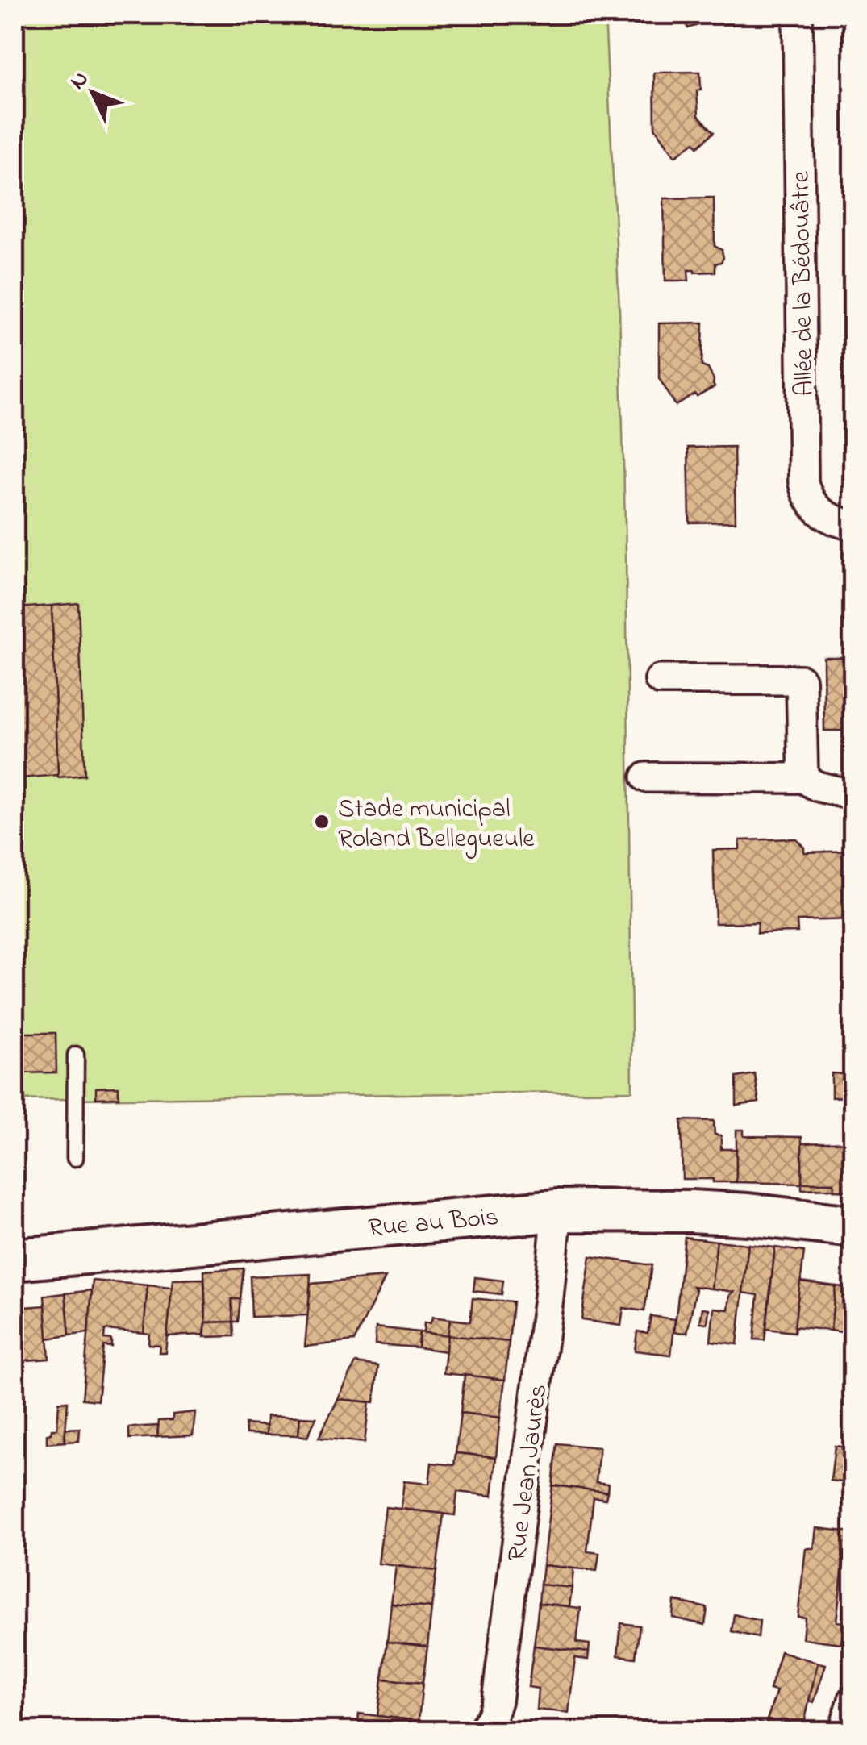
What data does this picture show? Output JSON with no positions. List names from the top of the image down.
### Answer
{
  "streets": {
    "main road": ["Rue au Bois"],
    "street": ["Allée de la Bédouâtre", "Rue Jean Jaurès"]
  },
  "crossings": [
    ["Rue au Bois", "Rue Jean Jaurès"]
  ],
  "places": ["Stade municipal Roland Bellegueule"],
  "north": "top left"
}
